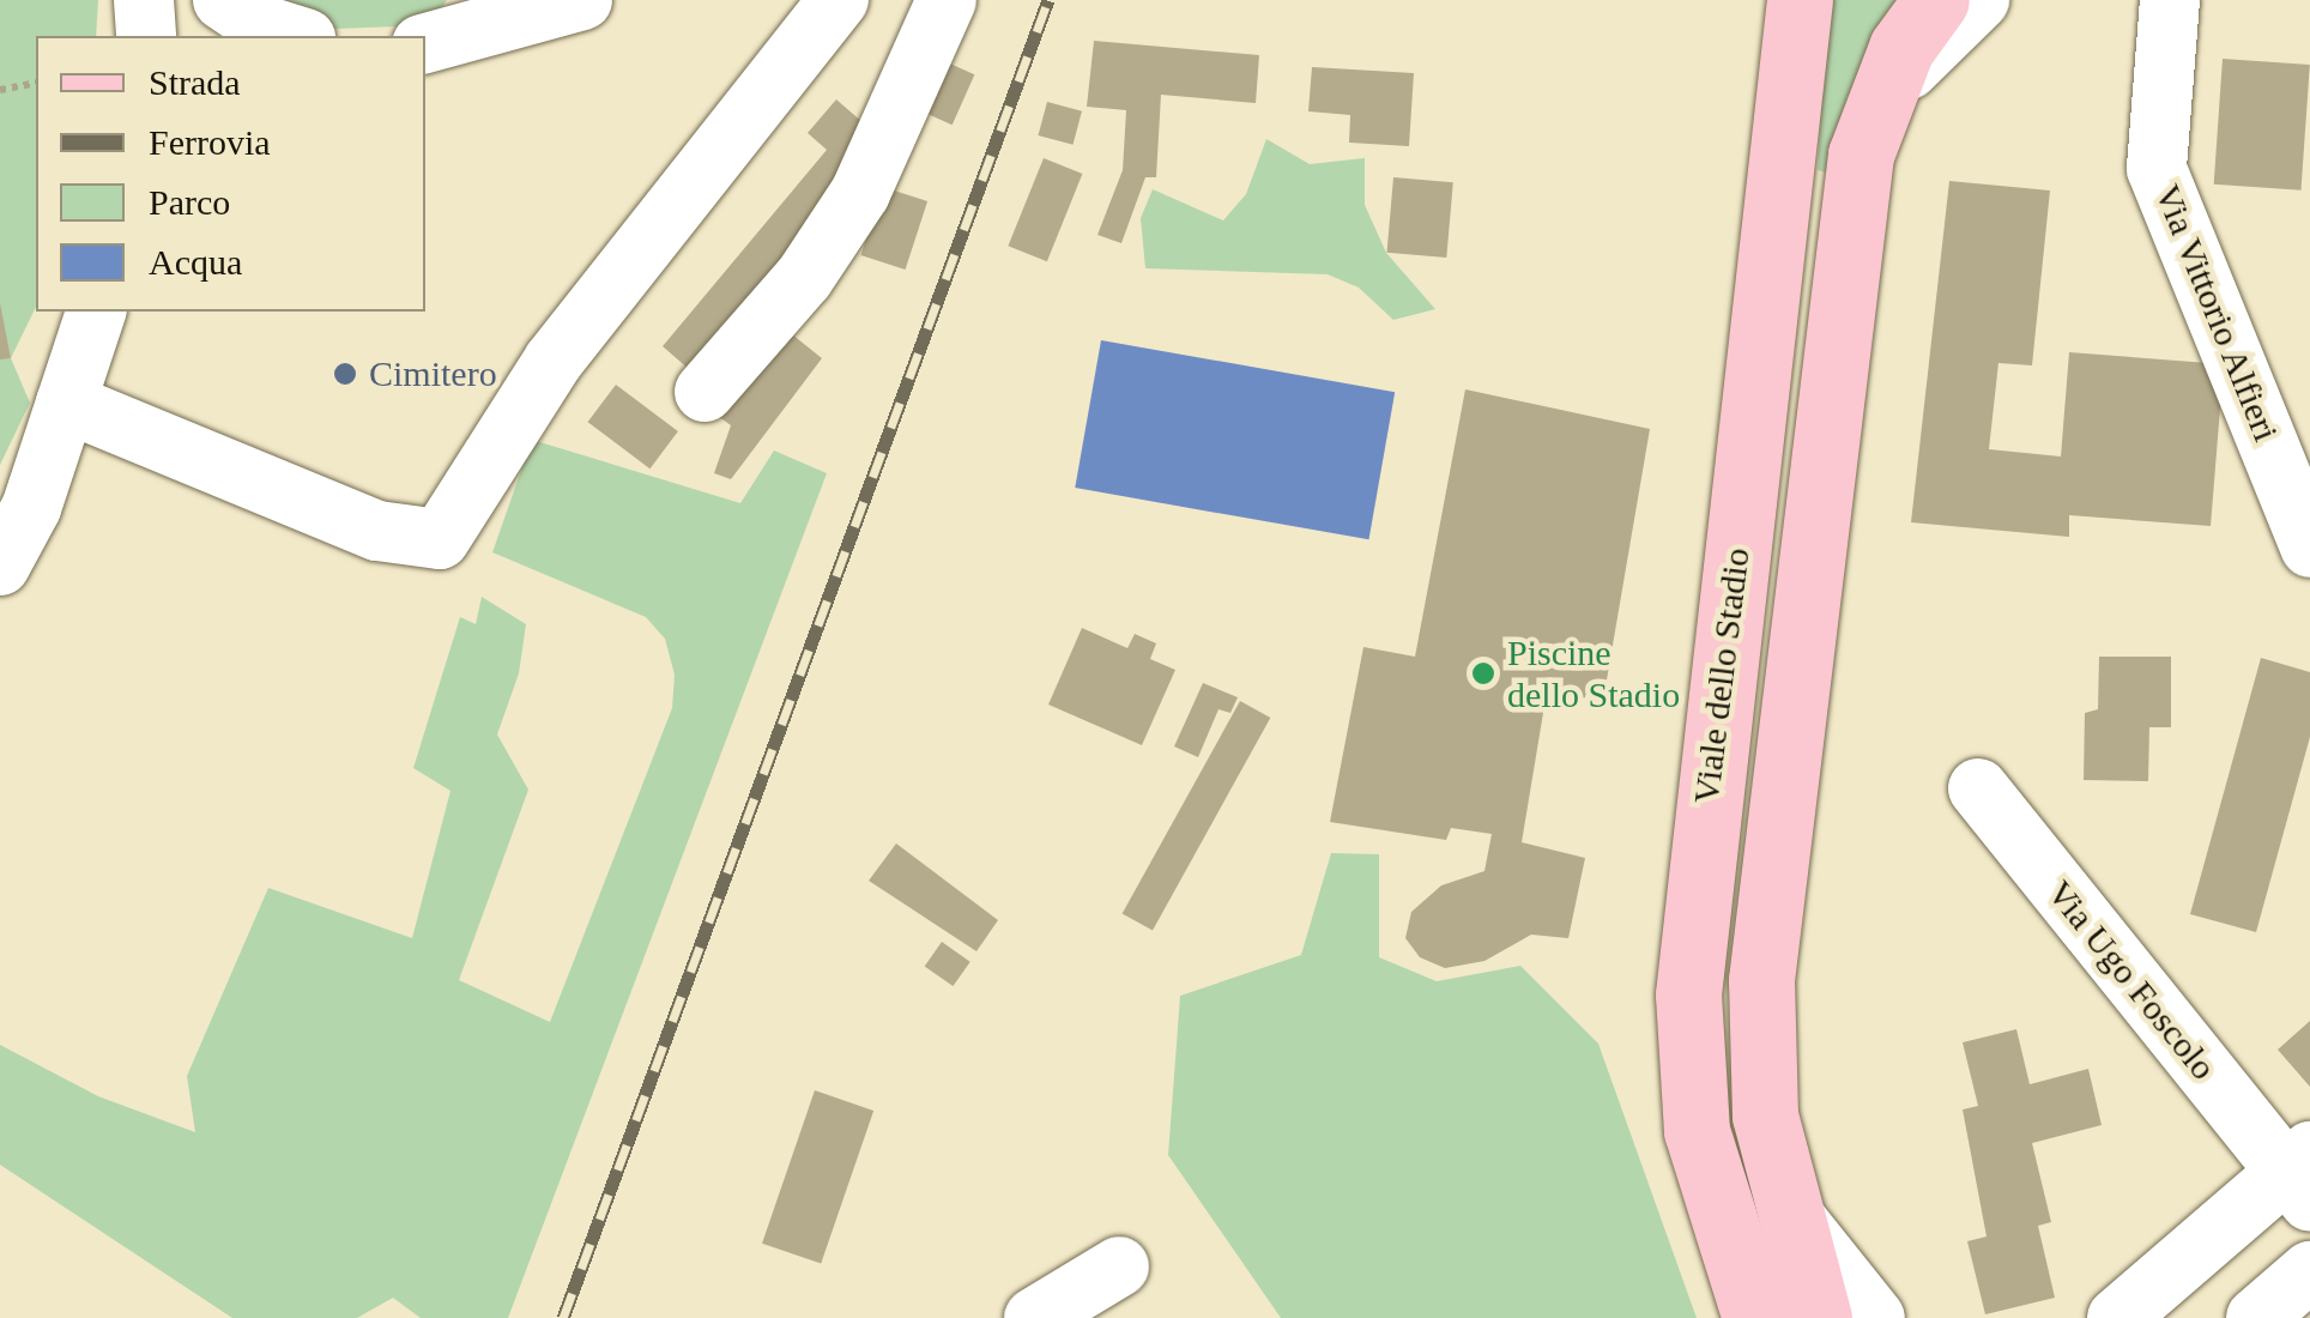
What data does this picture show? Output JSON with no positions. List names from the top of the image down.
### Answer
{
  "streets": {
    "main road": ["Viale dello Stadio"],
    "street": ["Via Vittorio Alfieri", "Via Ugo Foscolo"]
  },
  "places": ["Cimitero", "Piscine dello Stadio"],
  "legend": [
    "Strada",
    "Ferrovia",
    "Parco",
    "Acqua"
  ]
}
